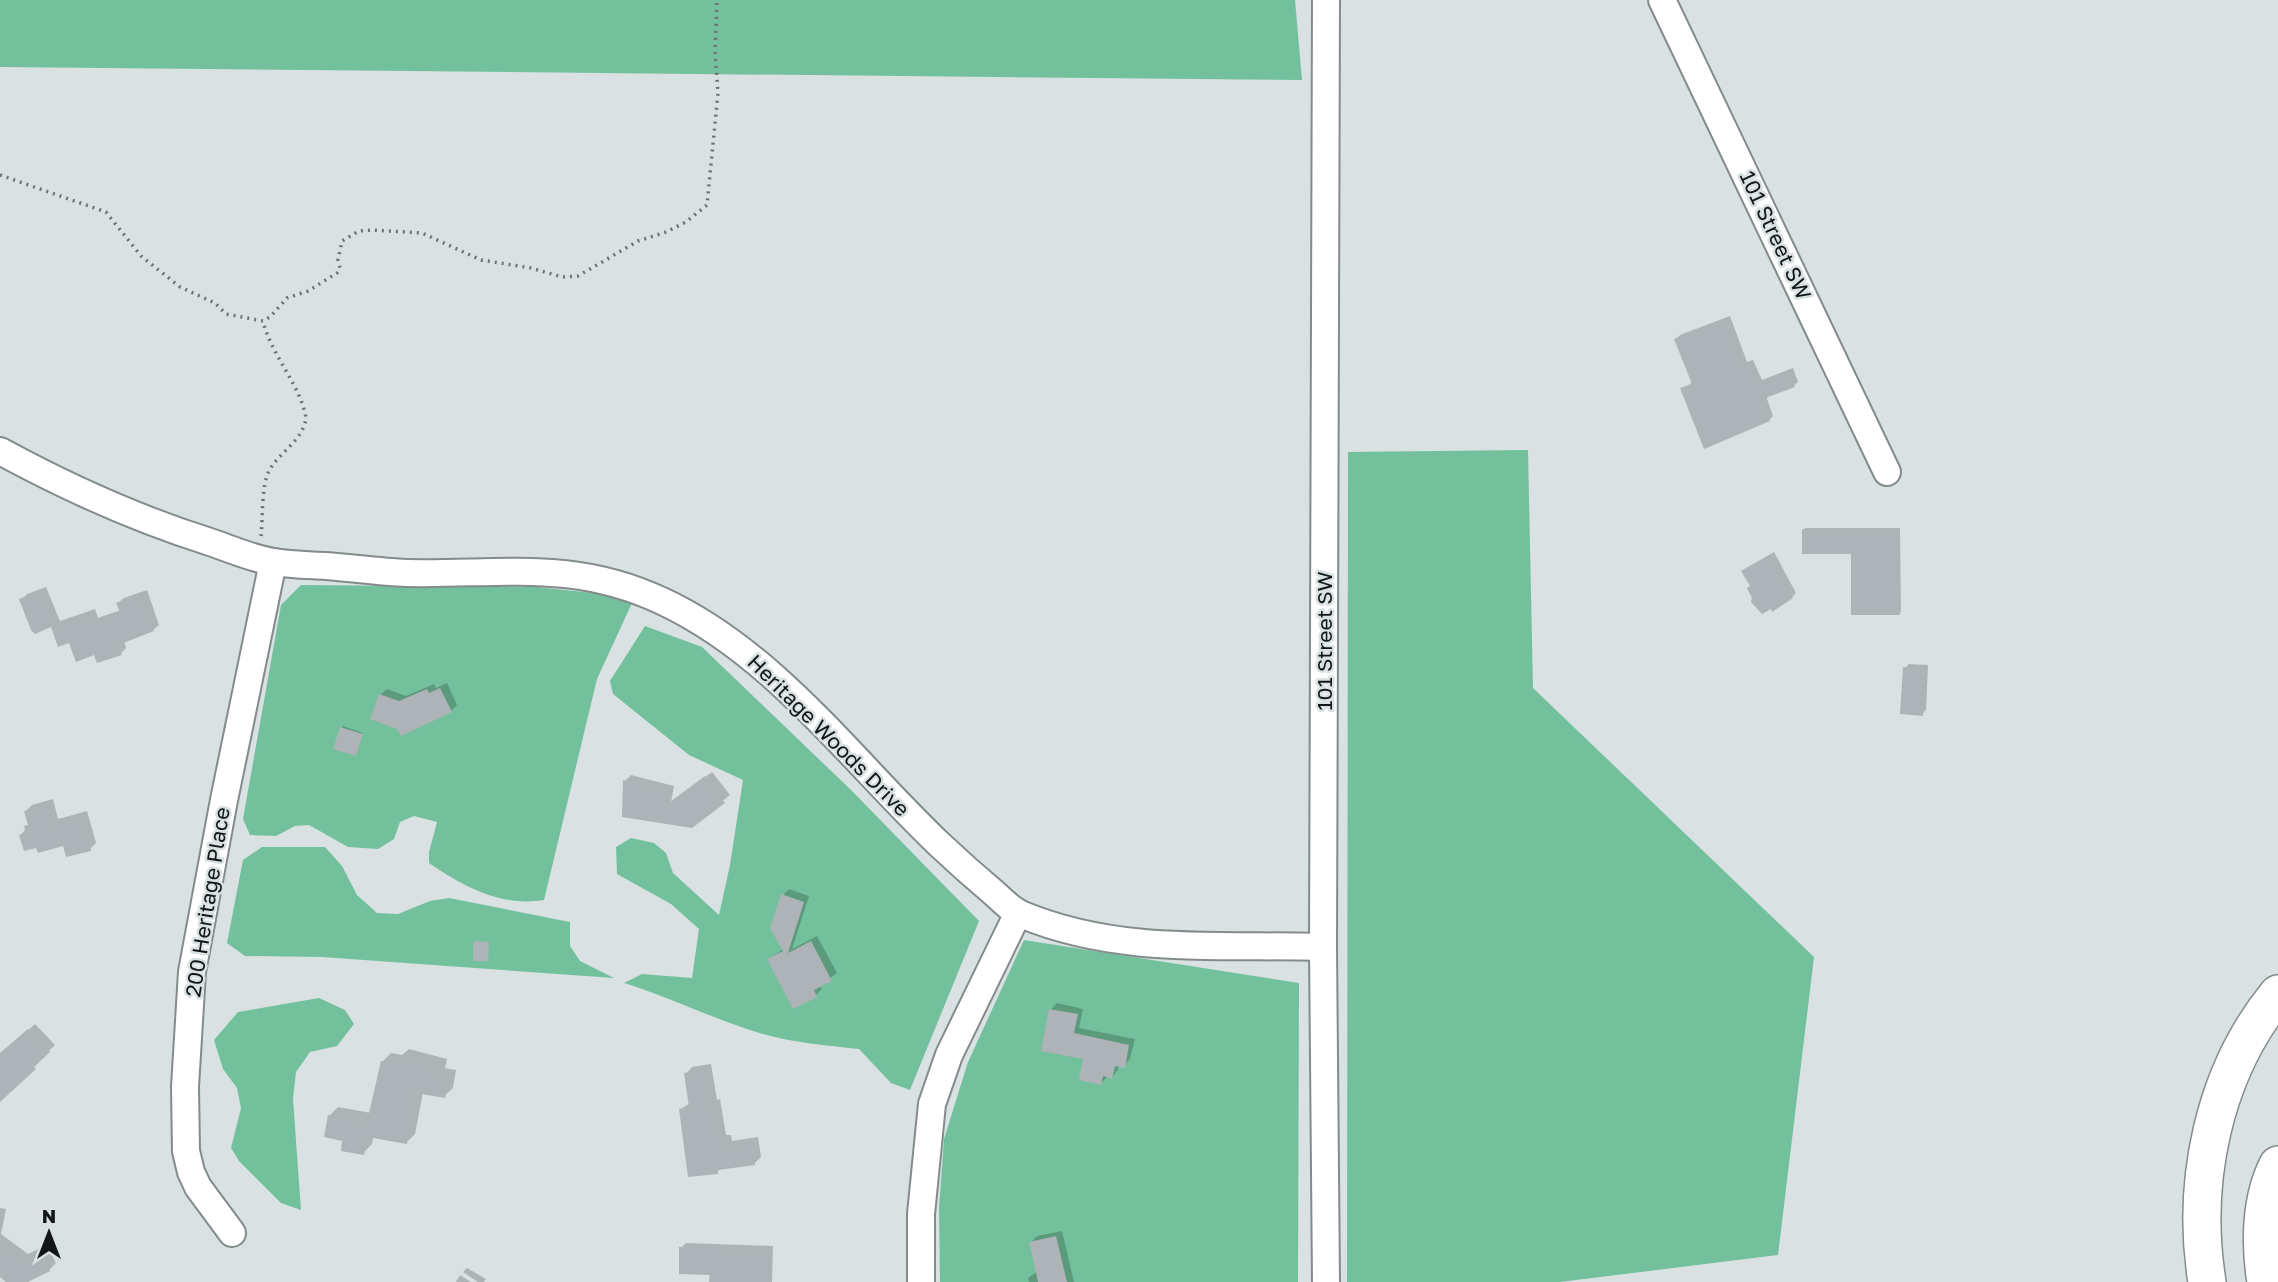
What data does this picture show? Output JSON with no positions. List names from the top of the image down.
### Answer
{
  "streets": {
    "street": ["101 Street SW", "Heritage Woods Drive", "200 Heritage Place"]
  },
  "crossings": [
    ["101 Street SW", "Heritage Woods Drive"],
    ["Heritage Woods Drive", "200 Heritage Place"]
  ],
  "north": "top"
}
